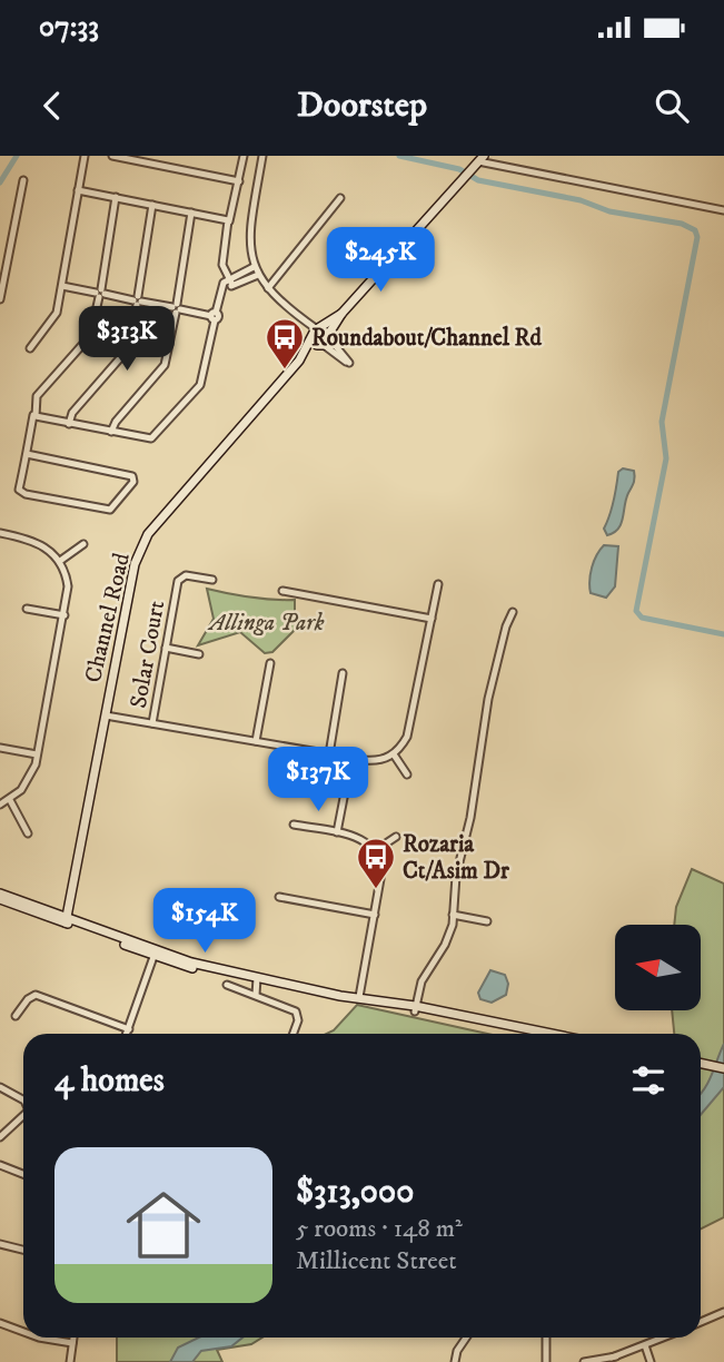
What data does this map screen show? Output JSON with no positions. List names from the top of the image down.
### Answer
{
  "streets": {
    "street": ["Channel Road", "Solar Court"]
  },
  "parks": ["Allinga Park"],
  "places": {
    "bus stop": ["Roundabout/Channel Rd", "Rozaria Ct/Asim Dr"]
  },
  "north": "left",
  "page": {
    "status": "07:33",
    "header": "Doorstep",
    "price": [
      "$245K",
      "$313K",
      "$137K",
      "$154K"
    ],
    "heading": "4 homes",
    "list": [
      {
        "name": "$313,000",
        "note": "5 rooms · 148 m² · Millicent Street"
      }
    ]
  }
}
